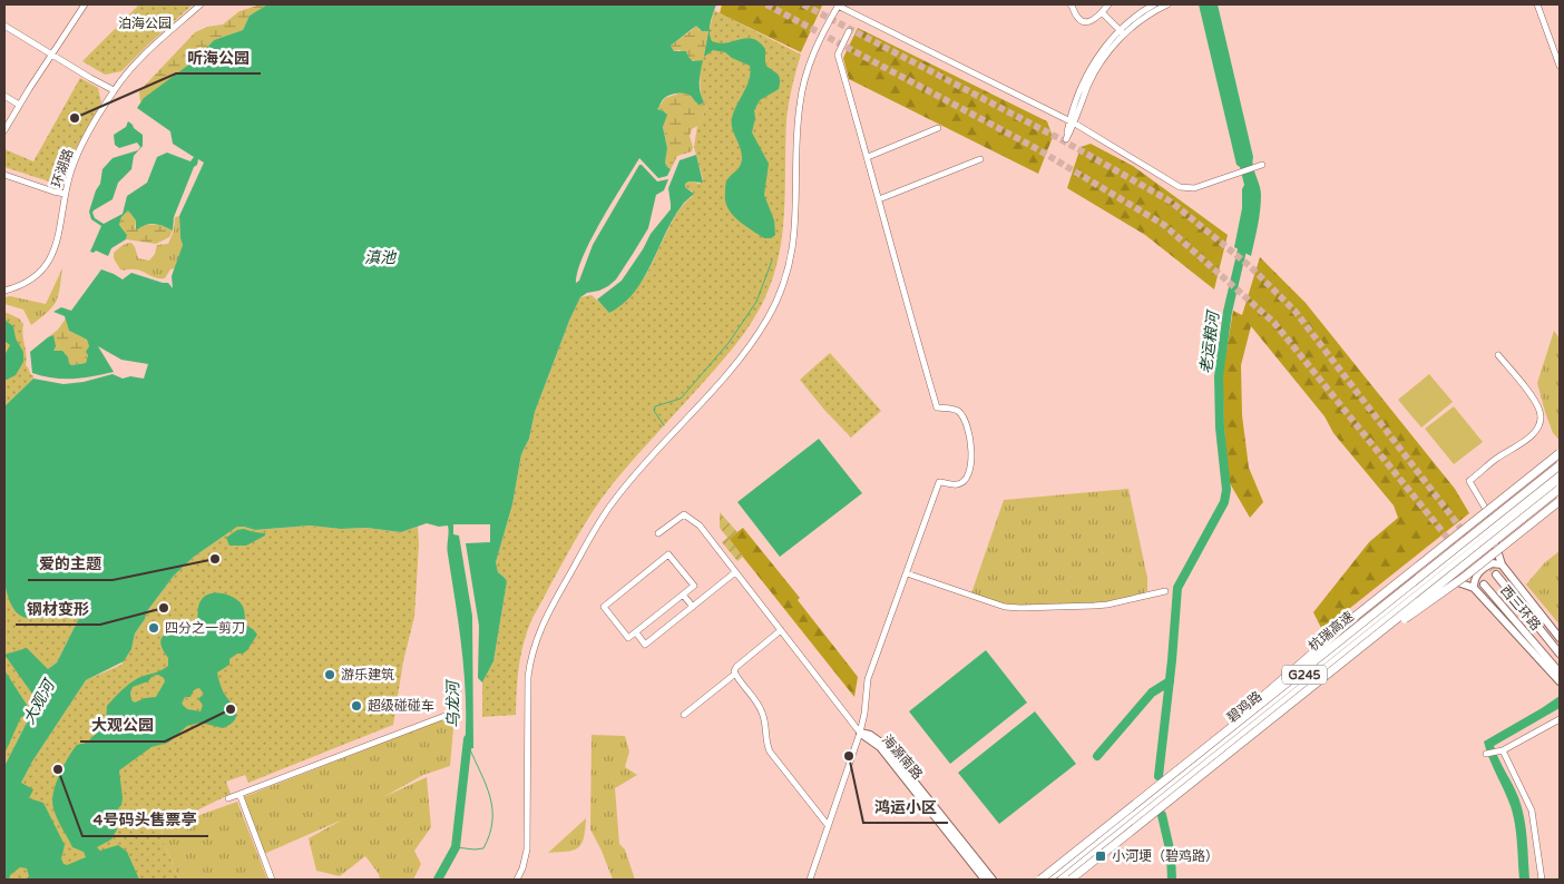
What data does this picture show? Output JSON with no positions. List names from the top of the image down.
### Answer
{
  "streets": {
    "highway": ["杭瑞高速", "G245", "碧鸡路"],
    "main road": ["西三环路", "海源南路"],
    "street": ["环湖路"]
  },
  "water": [
    "滇池",
    "老运粮河",
    "大观河",
    "乌龙河"
  ],
  "parks": ["泊海公园"],
  "places": {
    "other": [
      "听海公园",
      "爱的主题",
      "钢材变形",
      "四分之一剪刀",
      "游乐建筑",
      "超级碰碰车",
      "大观公园",
      "鸿运小区",
      "4号码头售票亭"
    ],
    "transit": ["小河埂（碧鸡路）"]
  }
}
